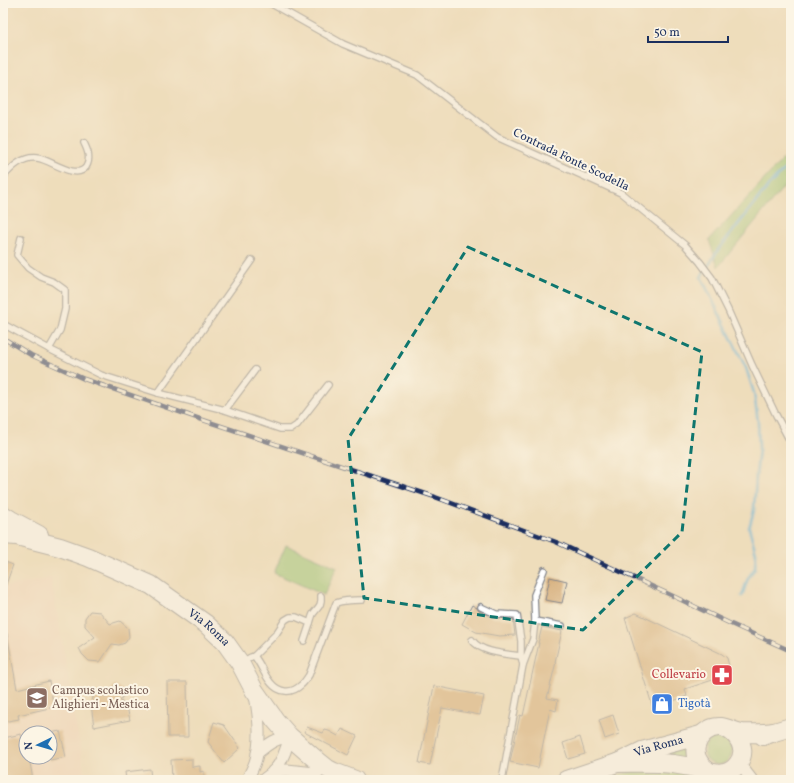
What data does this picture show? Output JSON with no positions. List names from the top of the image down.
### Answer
{
  "streets": {
    "main road": ["Via Roma"],
    "lane": ["Contrada Fonte Scodella"]
  },
  "places": {
    "pharmacy": ["Collevario"],
    "school or university": ["Campus scolastico Alighieri - Mestica"],
    "shop": ["Tigotà"]
  },
  "scale_bar": "50 m",
  "north": "left"
}
